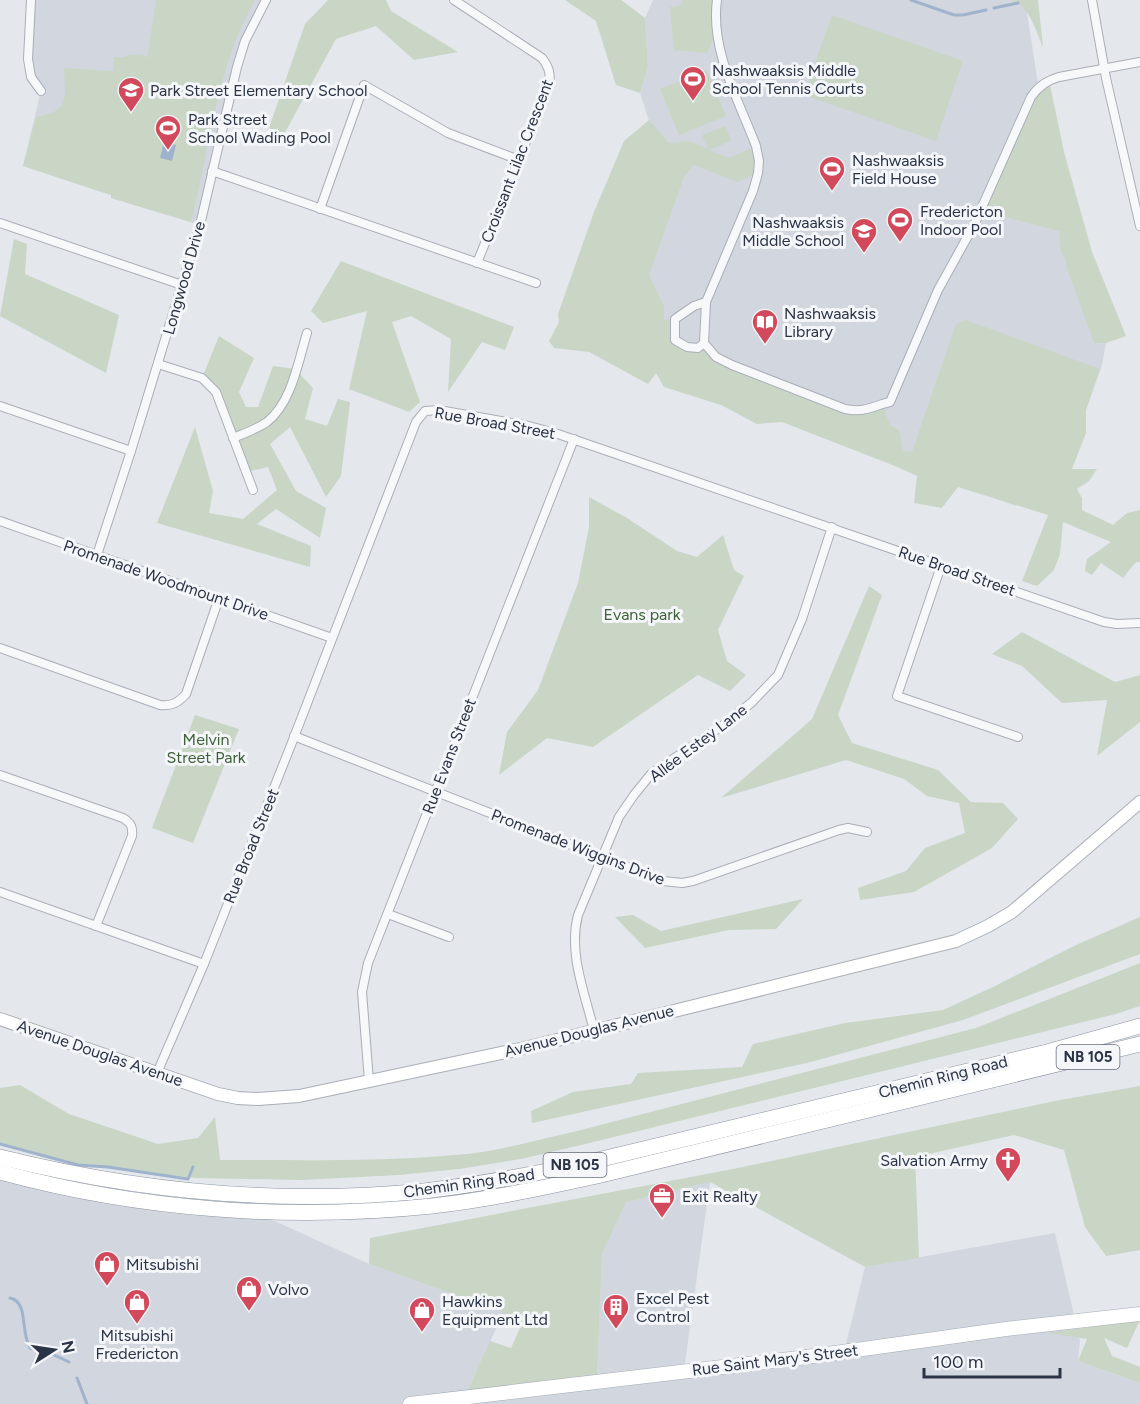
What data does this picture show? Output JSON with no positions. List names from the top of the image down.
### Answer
{
  "streets": {
    "highway": ["NB 105", "Chemin Ring Road"],
    "main road": ["Rue Saint Mary's Street"],
    "street": [
      "Croissant Lilac Crescent",
      "Longwood Drive",
      "Rue Broad Street",
      "Promenade Woodmount Drive",
      "Allée Estey Lane",
      "Rue Evans Street",
      "Promenade Wiggins Drive",
      "Avenue Douglas Avenue"
    ]
  },
  "crossings": [
    ["Croissant Lilac Crescent", "Longwood Drive"],
    ["Longwood Drive", "Promenade Woodmount Drive"],
    ["Rue Broad Street", "Promenade Woodmount Drive"],
    ["Rue Broad Street", "Allée Estey Lane"],
    ["Rue Broad Street", "Rue Evans Street"],
    ["Rue Broad Street", "Promenade Wiggins Drive"],
    ["Rue Broad Street", "Avenue Douglas Avenue"],
    ["Allée Estey Lane", "Promenade Wiggins Drive"],
    ["Allée Estey Lane", "Avenue Douglas Avenue"],
    ["Rue Evans Street", "Promenade Wiggins Drive"],
    ["Rue Evans Street", "Avenue Douglas Avenue"]
  ],
  "parks": ["Evans park", "Melvin Street Park"],
  "places": {
    "sports": [
      "Nashwaaksis Middle School Tennis Courts",
      "Park Street School Wading Pool",
      "Nashwaaksis Field House",
      "Fredericton Indoor Pool"
    ],
    "school or university": ["Park Street Elementary School", "Nashwaaksis Middle School"],
    "library": ["Nashwaaksis Library"],
    "church": ["Salvation Army"],
    "office": ["Exit Realty"],
    "shop": [
      "Mitsubishi",
      "Volvo",
      "Mitsubishi Fredericton",
      "Hawkins Equipment Ltd"
    ],
    "building": ["Excel Pest Control"]
  },
  "scale_bar": "100 m",
  "north": "right"
}
